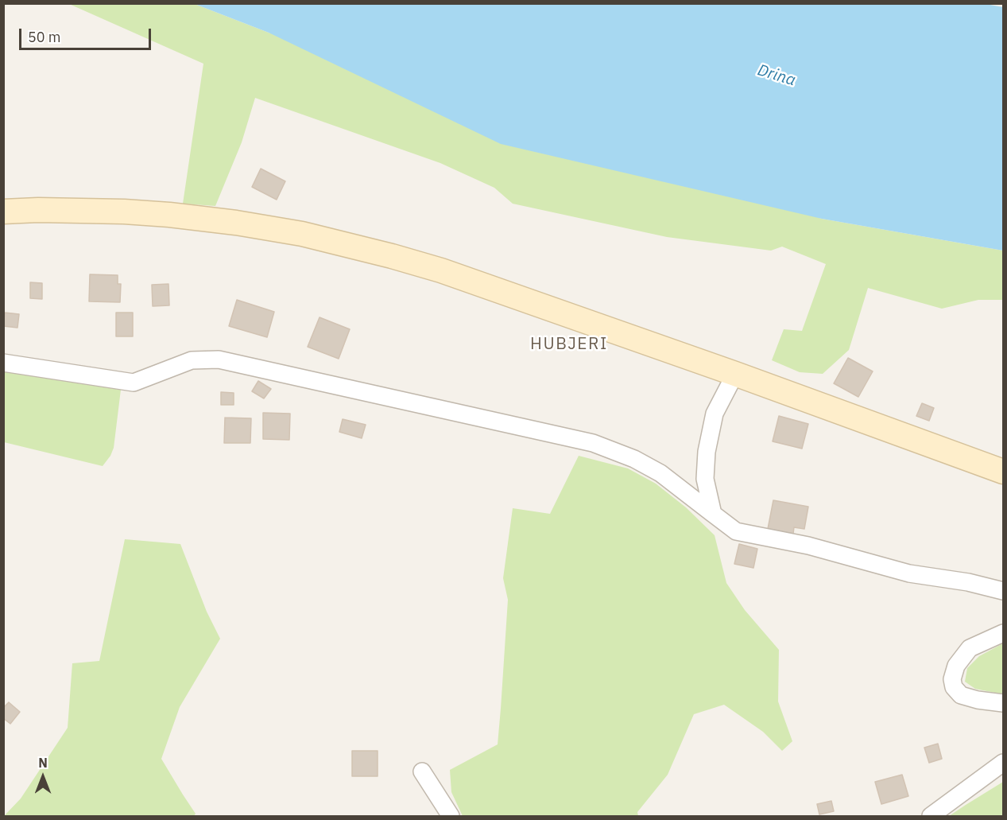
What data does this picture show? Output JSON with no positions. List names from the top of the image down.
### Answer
{
  "districts": ["HUBJERI"],
  "water": ["Drina"],
  "scale_bar": "50 m",
  "north": "top"
}
